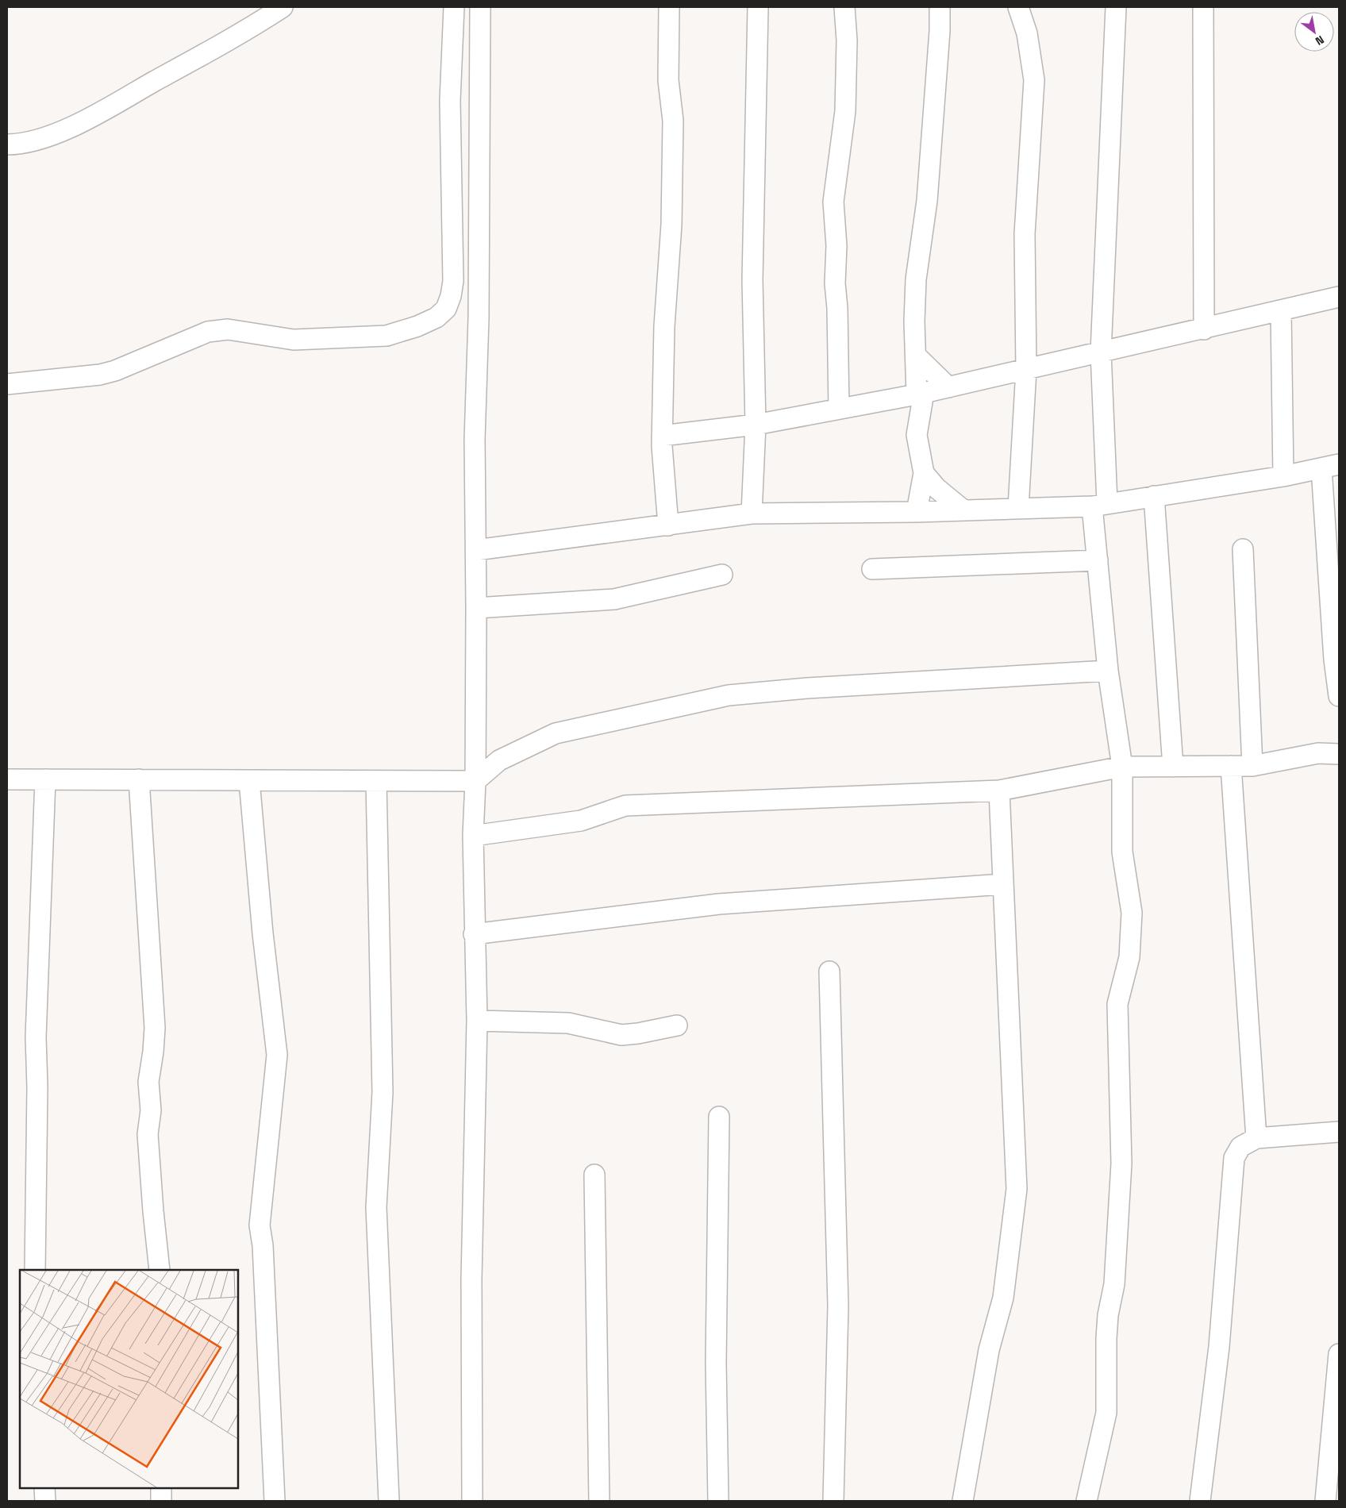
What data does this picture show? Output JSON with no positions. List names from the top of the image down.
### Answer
{
  "north": "bottom right"
}
